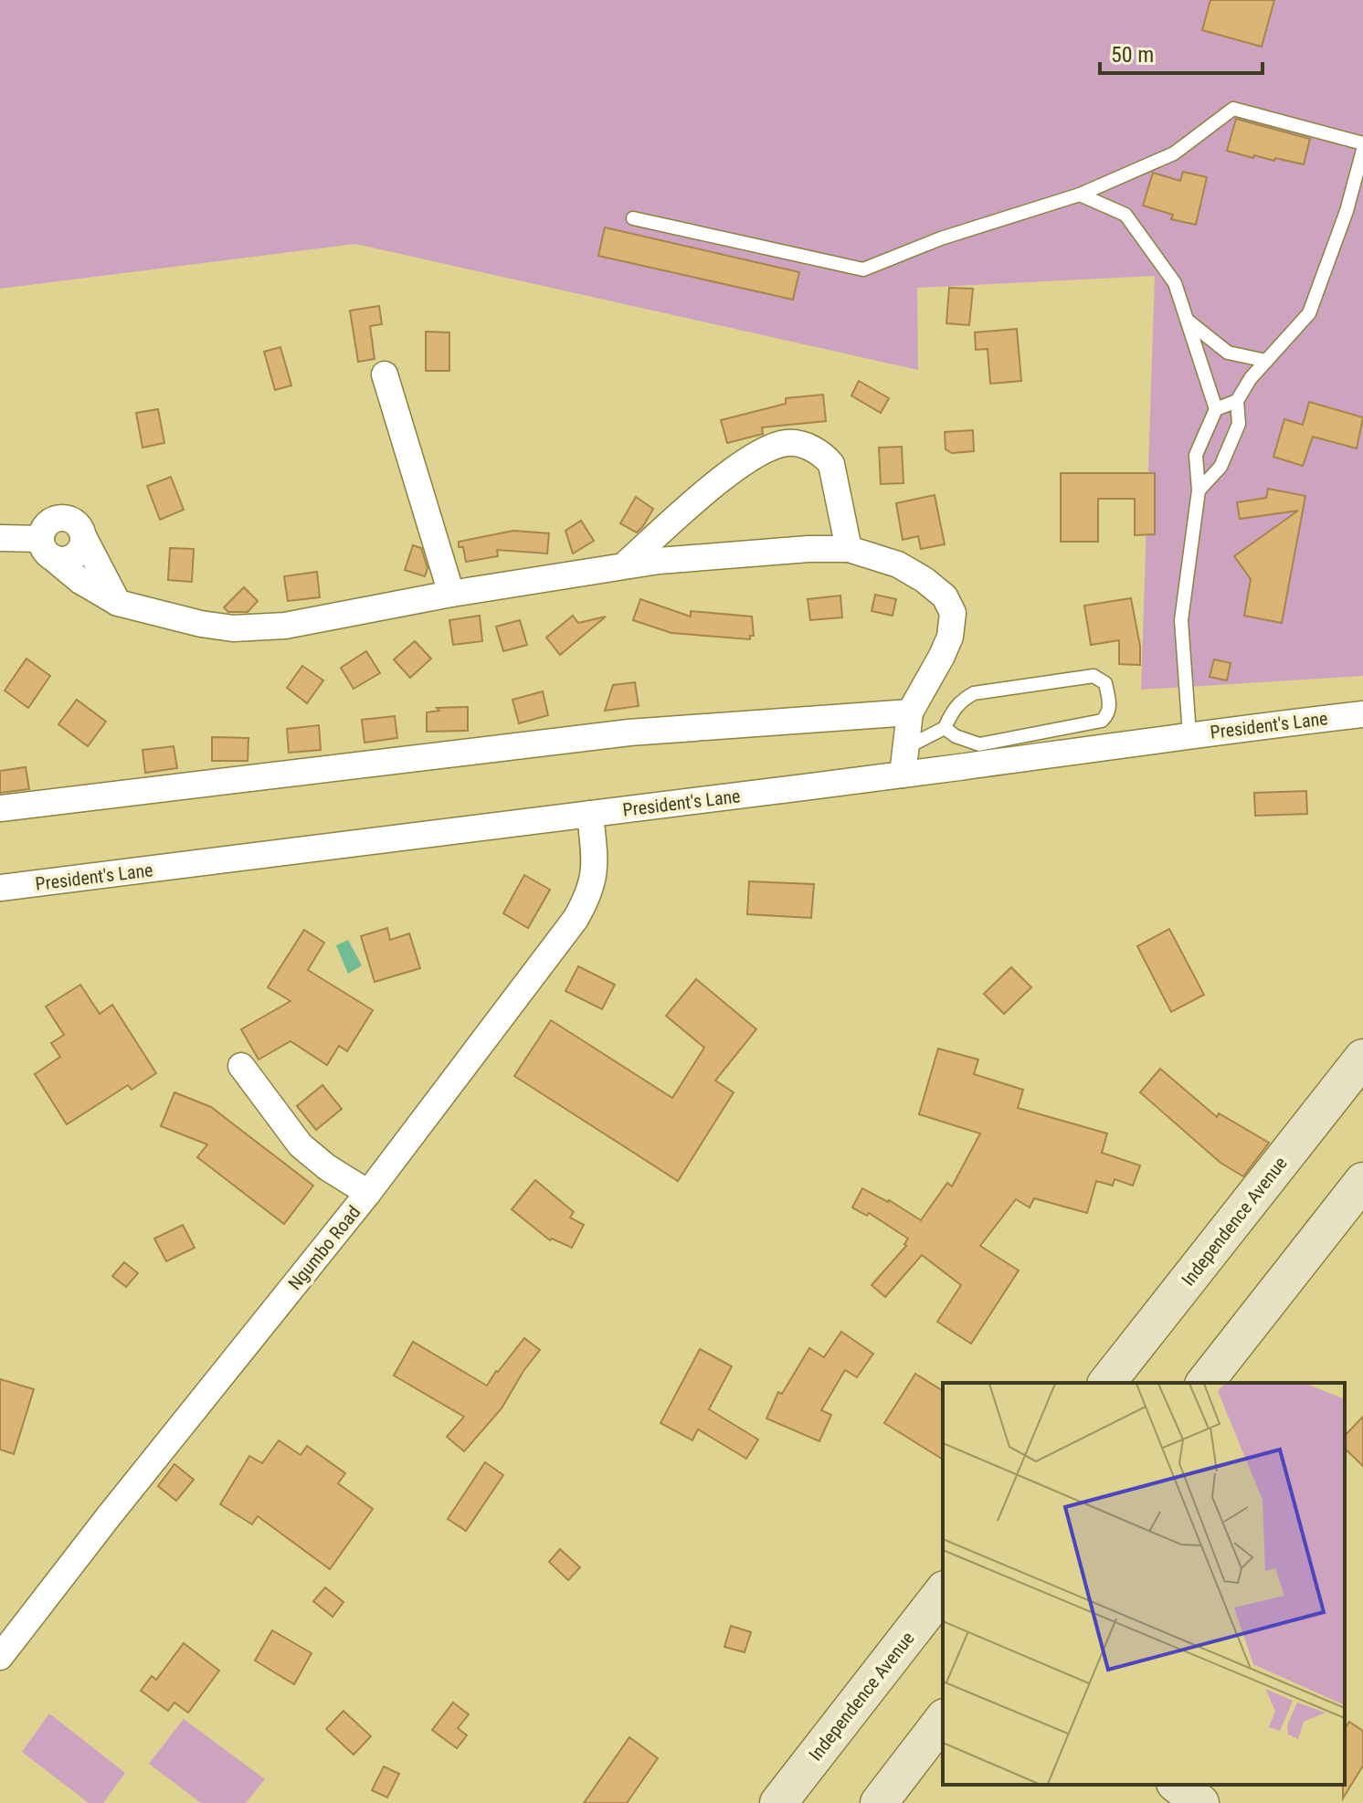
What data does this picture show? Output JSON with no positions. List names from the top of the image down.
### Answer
{
  "streets": {
    "main road": ["Independence Avenue"],
    "street": ["President's Lane", "Ngumbo Road"]
  },
  "crossings": [
    ["President's Lane", "Ngumbo Road"]
  ],
  "scale_bar": "50 m"
}
